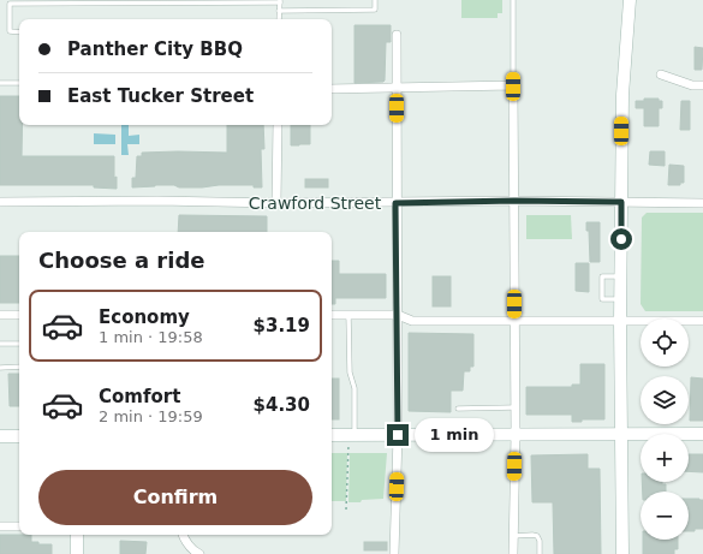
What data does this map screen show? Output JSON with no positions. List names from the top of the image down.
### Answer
{
  "streets": {
    "street": ["Crawford Street"]
  },
  "page": {
    "banner": ["Panther City BBQ", "East Tucker Street"],
    "heading": "Choose a ride",
    "list": [
      {
        "name": "Economy",
        "note": "1 min · 19:58",
        "value": "$3.19"
      },
      {
        "name": "Comfort",
        "note": "2 min · 19:59",
        "value": "$4.30"
      }
    ],
    "map_buttons": ["+", "−"],
    "bubble": "1 min",
    "buttons": "Confirm"
  }
}
